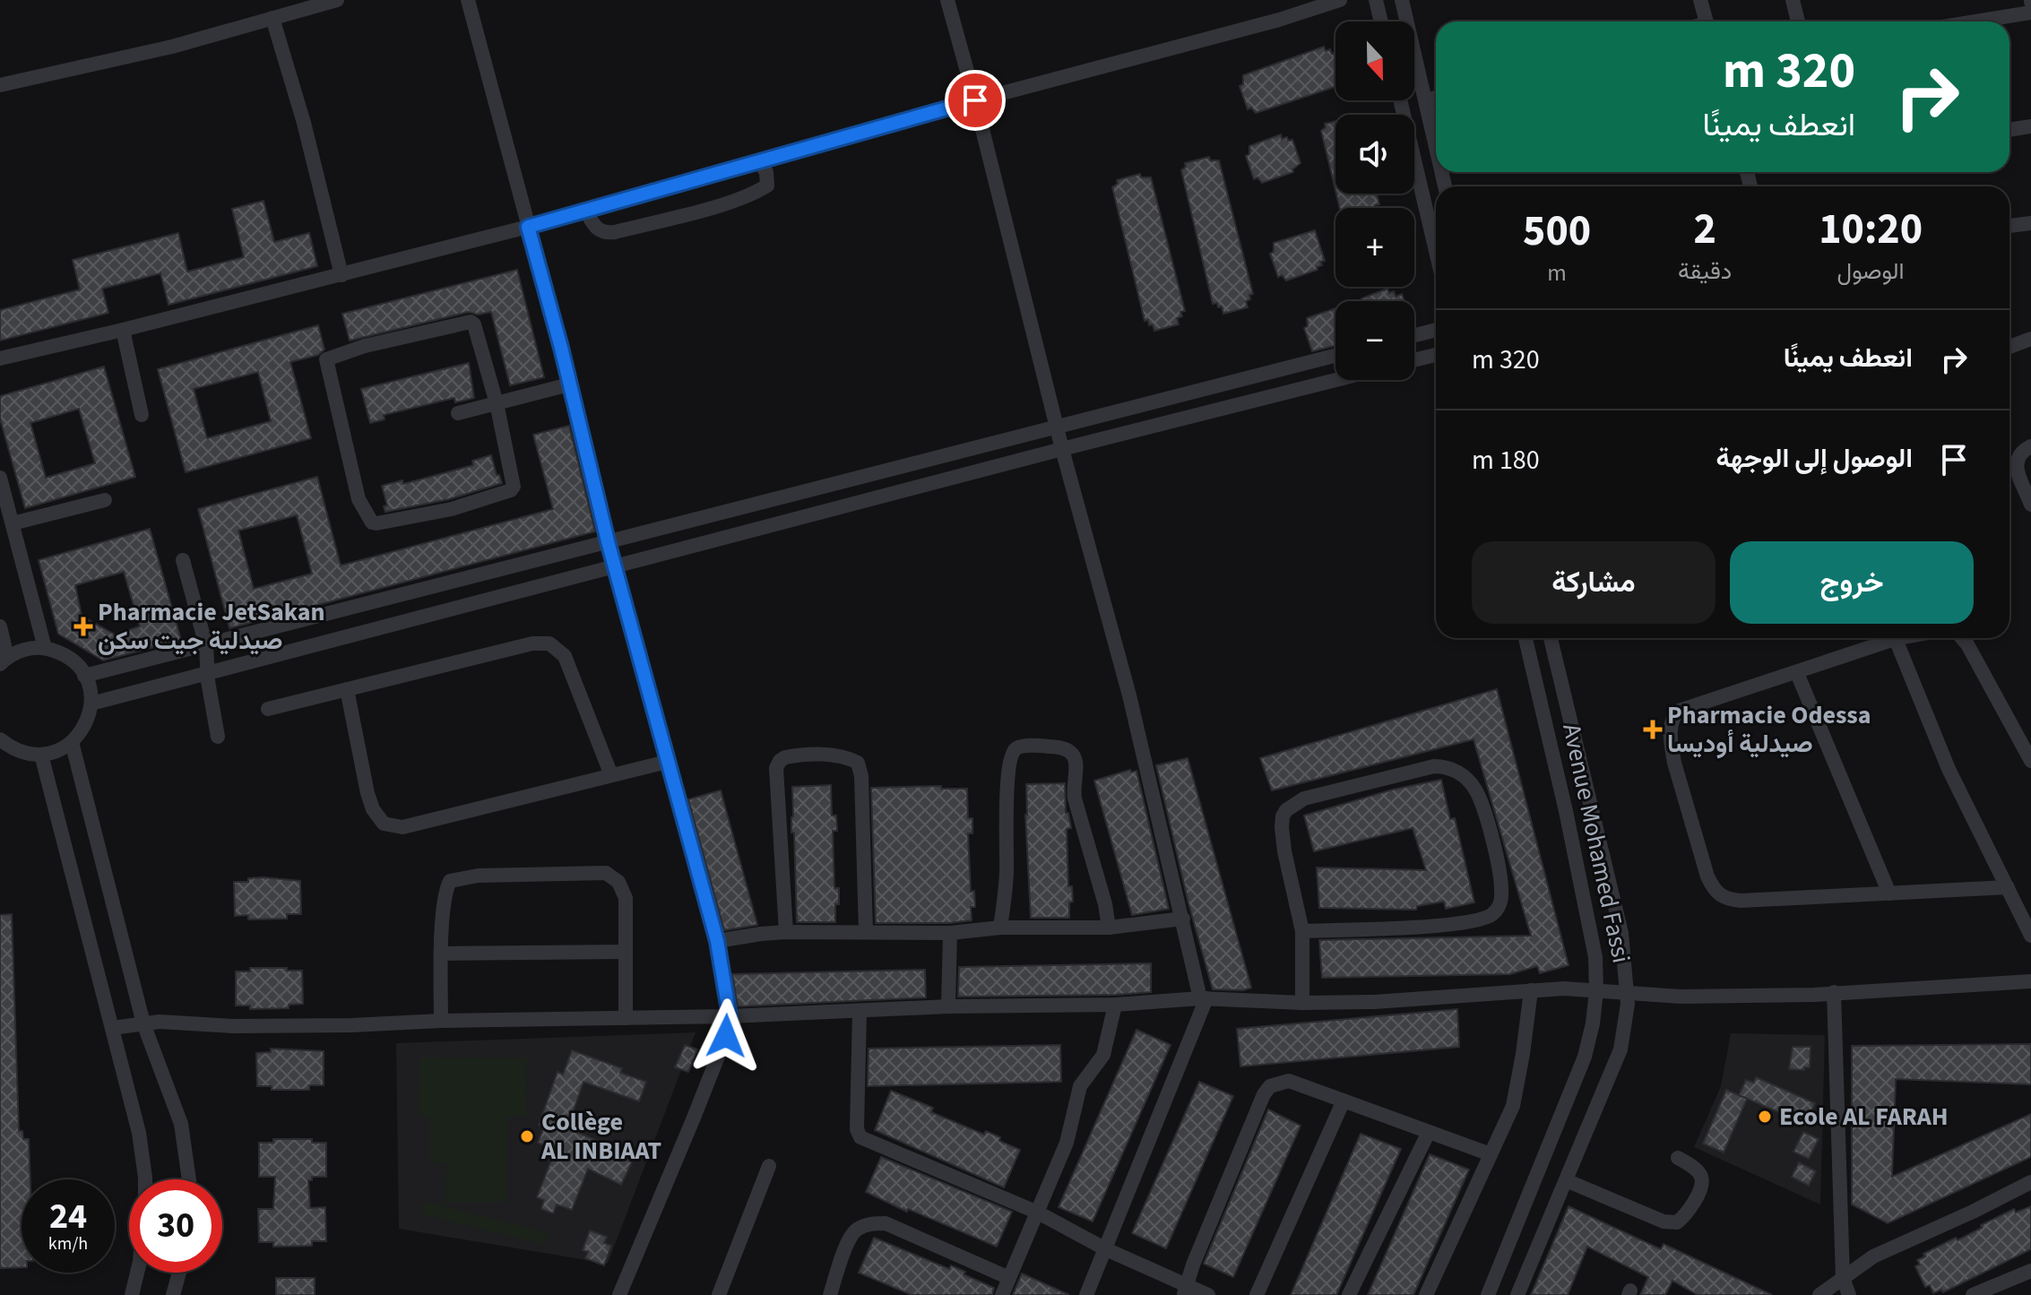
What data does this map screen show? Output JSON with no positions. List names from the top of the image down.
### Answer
{
  "streets": {
    "street": ["Avenue Mohamed Fassi"]
  },
  "places": {
    "health": ["Pharmacie JetSakan صيدلية جيت سكن", "Pharmacie Odessa صيدلية أوديسا"],
    "other": ["Ecole AL FARAH", "Collège AL INBIAAT"]
  },
  "north": "bottom",
  "page": {
    "map_buttons": ["+", "−"],
    "turn": ["320 m", "انعطف يمينًا"],
    "eta": [
      "10:20",
      "الوصول",
      "2",
      "دقيقة",
      "500",
      "m"
    ],
    "list": [
      {
        "name": "انعطف يمينًا",
        "value": "320 m"
      },
      {
        "name": "الوصول إلى الوجهة",
        "value": "180 m"
      }
    ],
    "buttons": ["خروج", "مشاركة"],
    "speed": "24 km/h",
    "limit": "30"
  }
}
